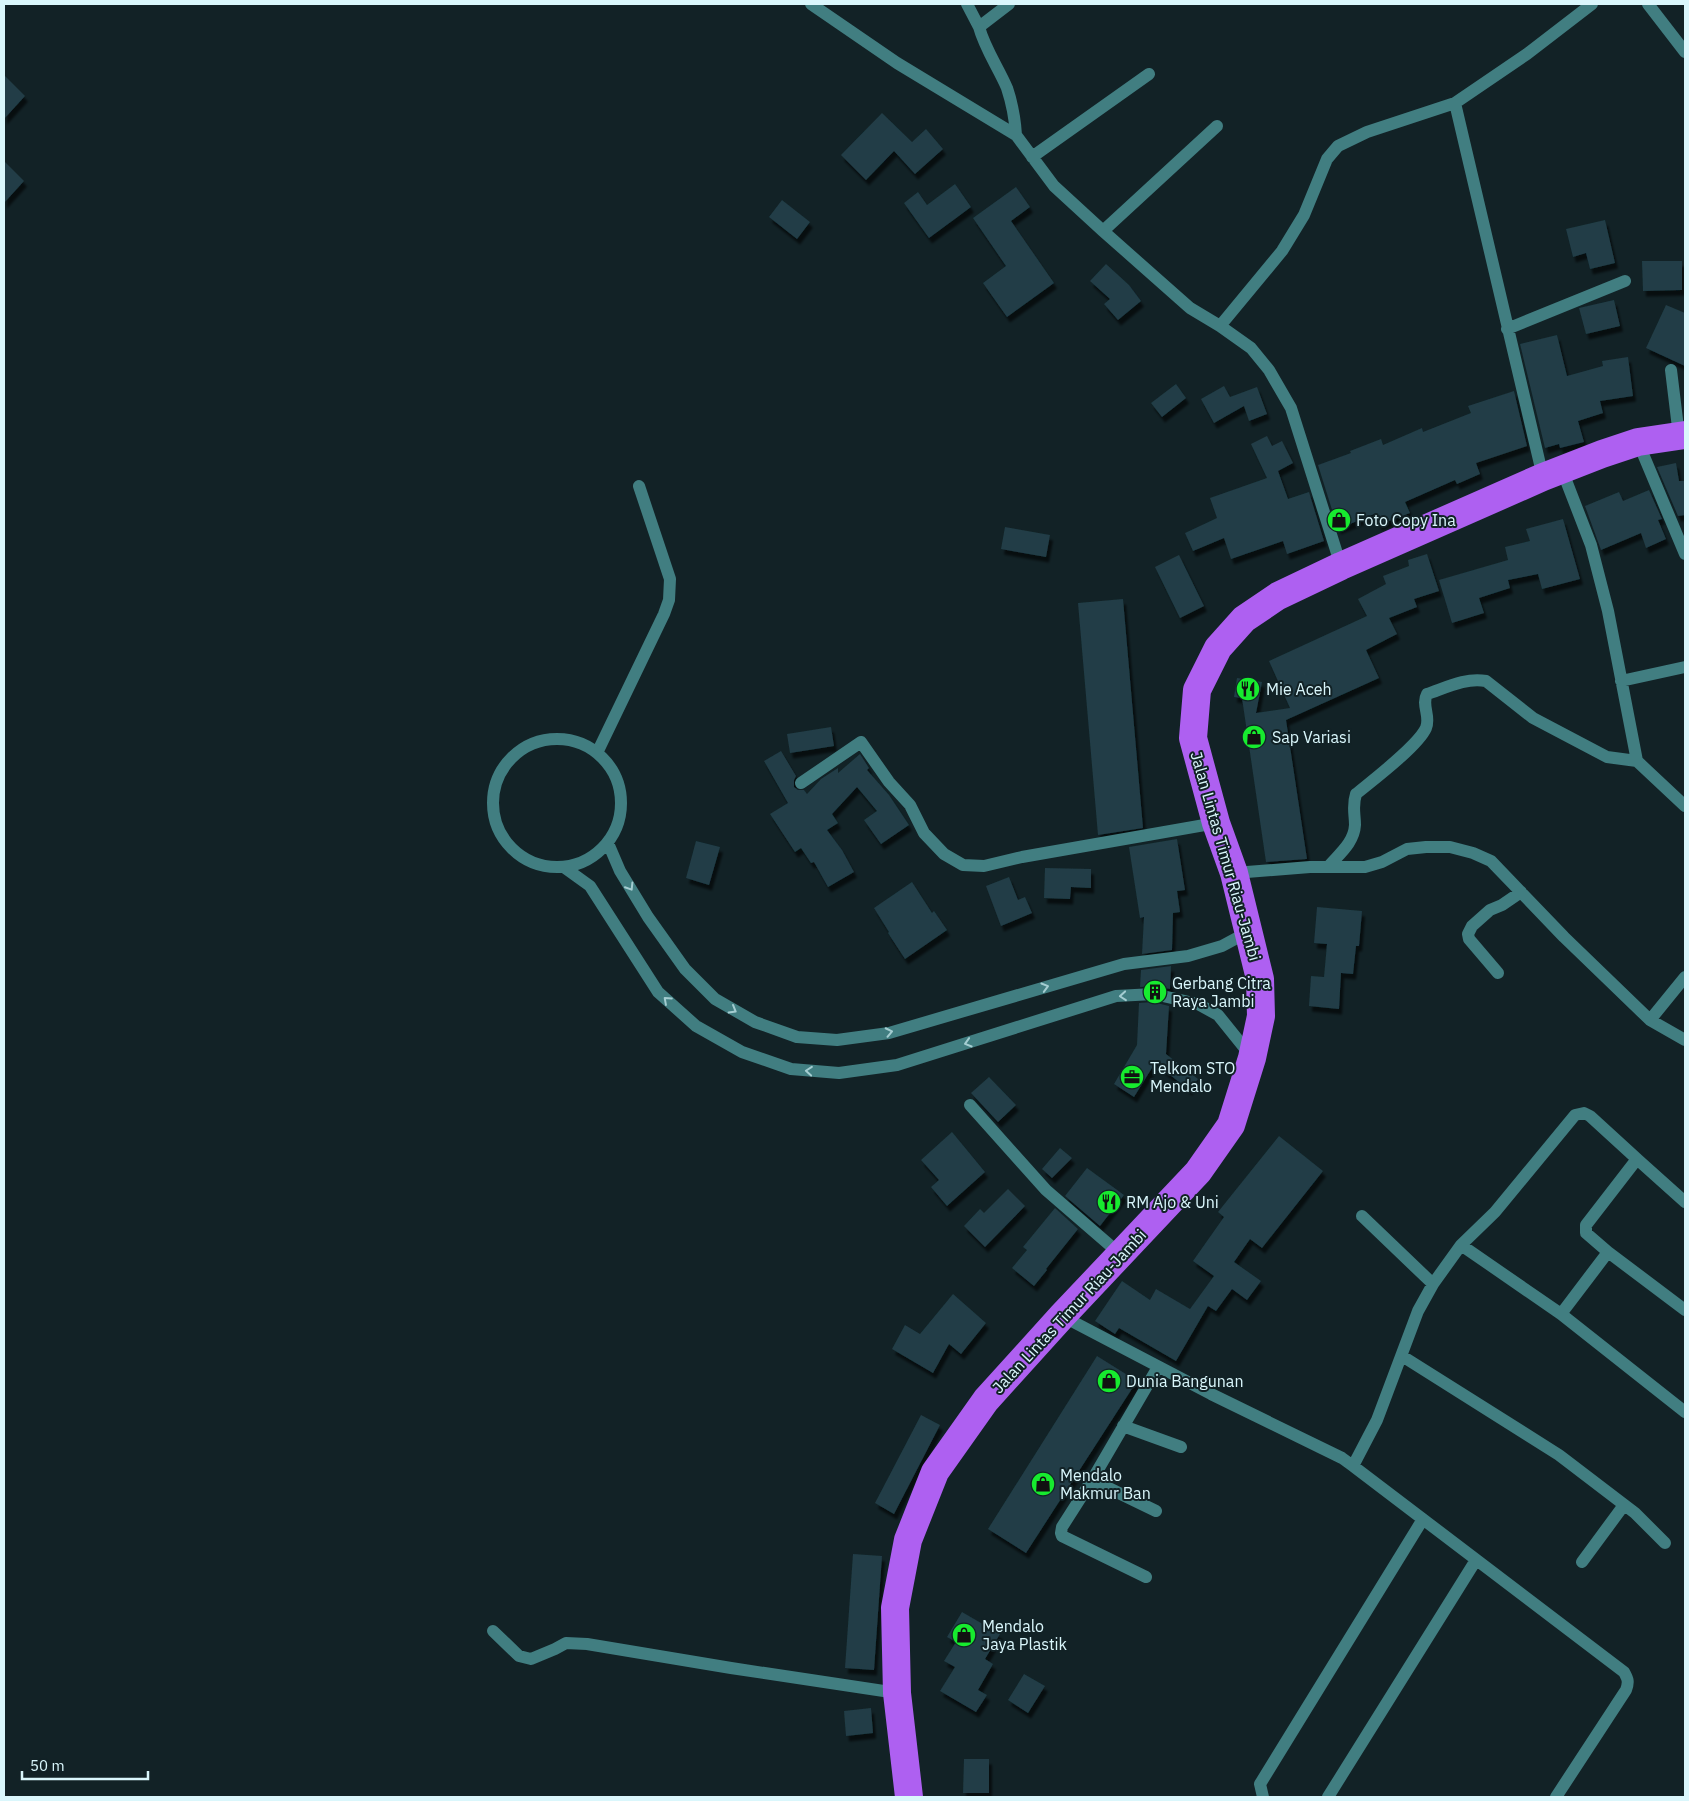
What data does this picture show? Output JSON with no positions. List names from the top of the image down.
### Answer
{
  "streets": {
    "highway": ["Jalan Lintas Timur Riau-Jambi"]
  },
  "places": {
    "shop": [
      "Foto Copy Ina",
      "Sap Variasi",
      "Dunia Bangunan",
      "Mendalo Makmur Ban",
      "Mendalo Jaya Plastik"
    ],
    "restaurant": ["Mie Aceh", "RM Ajo & Uni"],
    "building": ["Gerbang Citra Raya Jambi"],
    "office": ["Telkom STO Mendalo"]
  },
  "scale_bar": "50 m"
}
